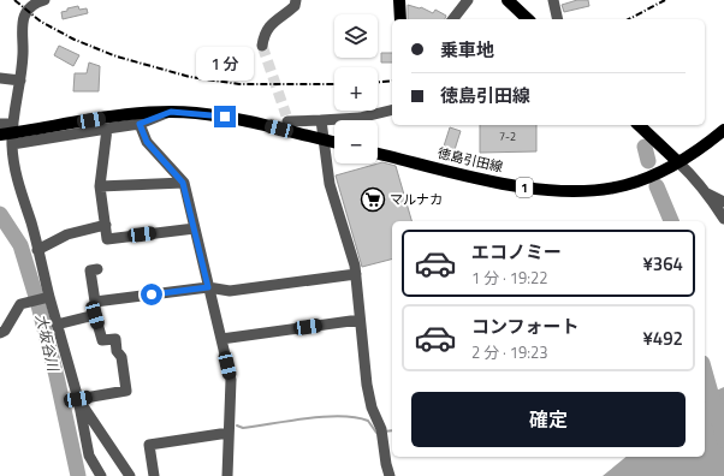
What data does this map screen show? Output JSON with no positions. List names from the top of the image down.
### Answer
{
  "streets": {
    "main road": ["徳島引田線", "1"]
  },
  "water": ["大坂谷川"],
  "places": {
    "supermarket": ["マルナカ"]
  },
  "house_numbers": ["7-2"],
  "page": {
    "map_buttons": ["+", "−"],
    "banner": ["乗車地", "徳島引田線"],
    "bubble": "1 分",
    "list": [
      {
        "name": "エコノミー",
        "note": "1 分 · 19:22",
        "value": "¥364"
      },
      {
        "name": "コンフォート",
        "note": "2 分 · 19:23",
        "value": "¥492"
      }
    ],
    "buttons": "確定"
  }
}
